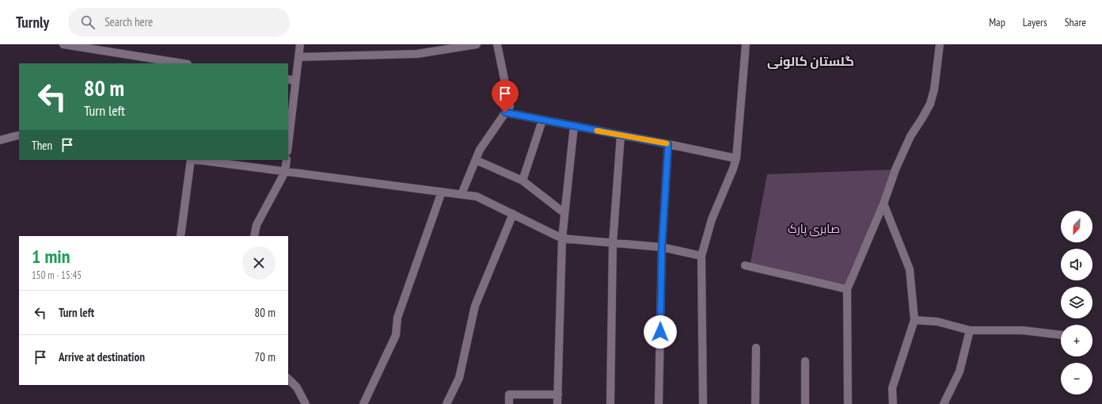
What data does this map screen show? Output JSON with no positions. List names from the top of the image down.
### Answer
{
  "districts": ["گلستان کالونی"],
  "parks": ["صابری پارک"],
  "north": "bottom left",
  "page": {
    "header": "Turnly",
    "search": "Search here",
    "nav": ["Map", "Layers", "Share"],
    "turn": ["80 m", "Turn left"],
    "then": "Then",
    "map_buttons": ["+", "−"],
    "heading": ["1 min", "150 m · 15:45"],
    "list": [
      {
        "name": "Turn left",
        "value": "80 m"
      },
      {
        "name": "Arrive at destination",
        "value": "70 m"
      }
    ]
  }
}
